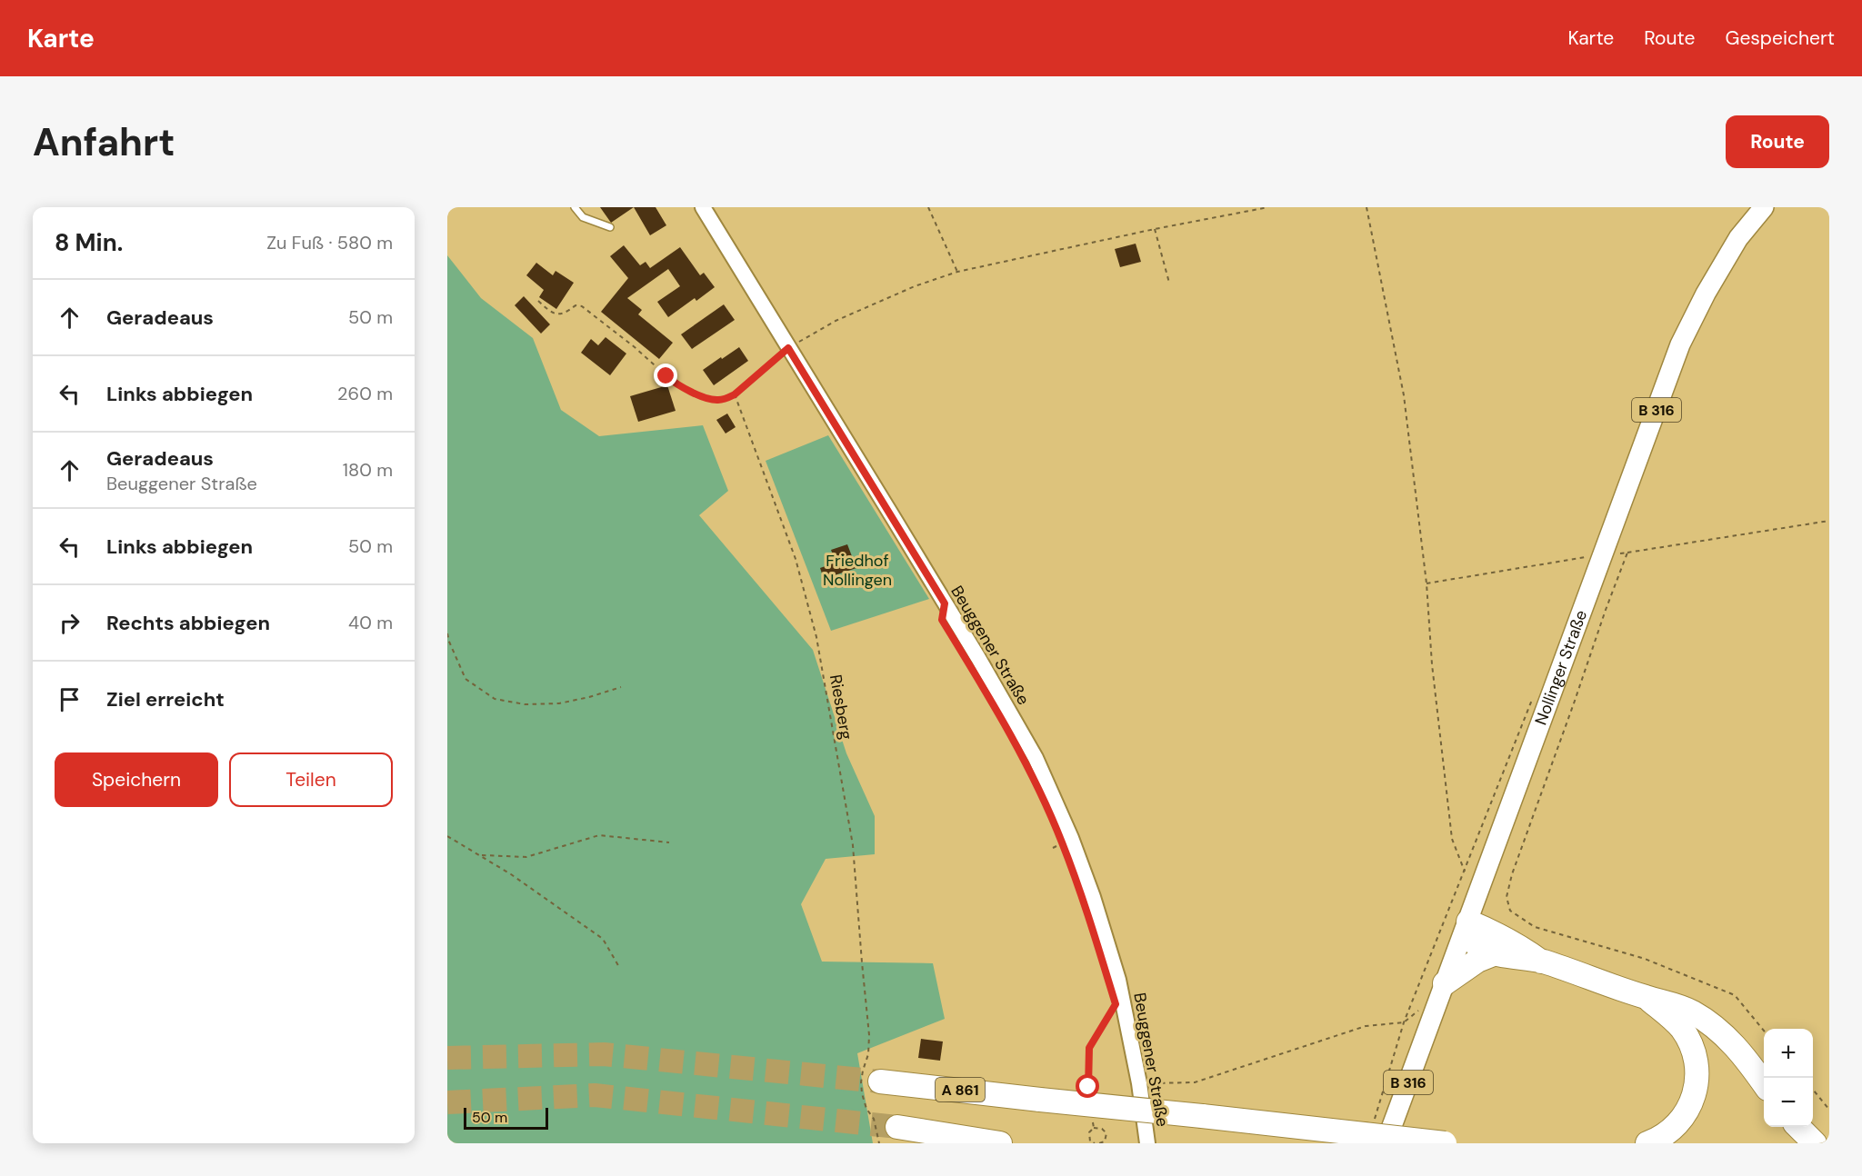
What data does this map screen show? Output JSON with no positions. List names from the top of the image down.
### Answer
{
  "streets": {
    "highway": ["A 861"],
    "main road": ["B 316", "Nollinger Straße"],
    "street": ["Beuggener Straße"],
    "path": ["Riesberg"]
  },
  "parks": ["Friedhof Nollingen"],
  "scale_bar": "50 m",
  "page": {
    "header": "Karte",
    "nav": ["Karte", "Route", "Gespeichert"],
    "buttons": [
      "Route",
      ["Speichern", "Teilen"]
    ],
    "title": "Anfahrt",
    "heading": ["8 Min.", "Zu Fuß · 580 m"],
    "list": [
      ["Geradeaus", "50 m"],
      ["Links abbiegen", "260 m"],
      ["Geradeaus", "Beuggener Straße", "180 m"],
      ["Links abbiegen", "50 m"],
      ["Rechts abbiegen", "40 m"],
      "Ziel erreicht"
    ],
    "map_buttons": ["+", "−"],
    "scale": "50 m"
  }
}
